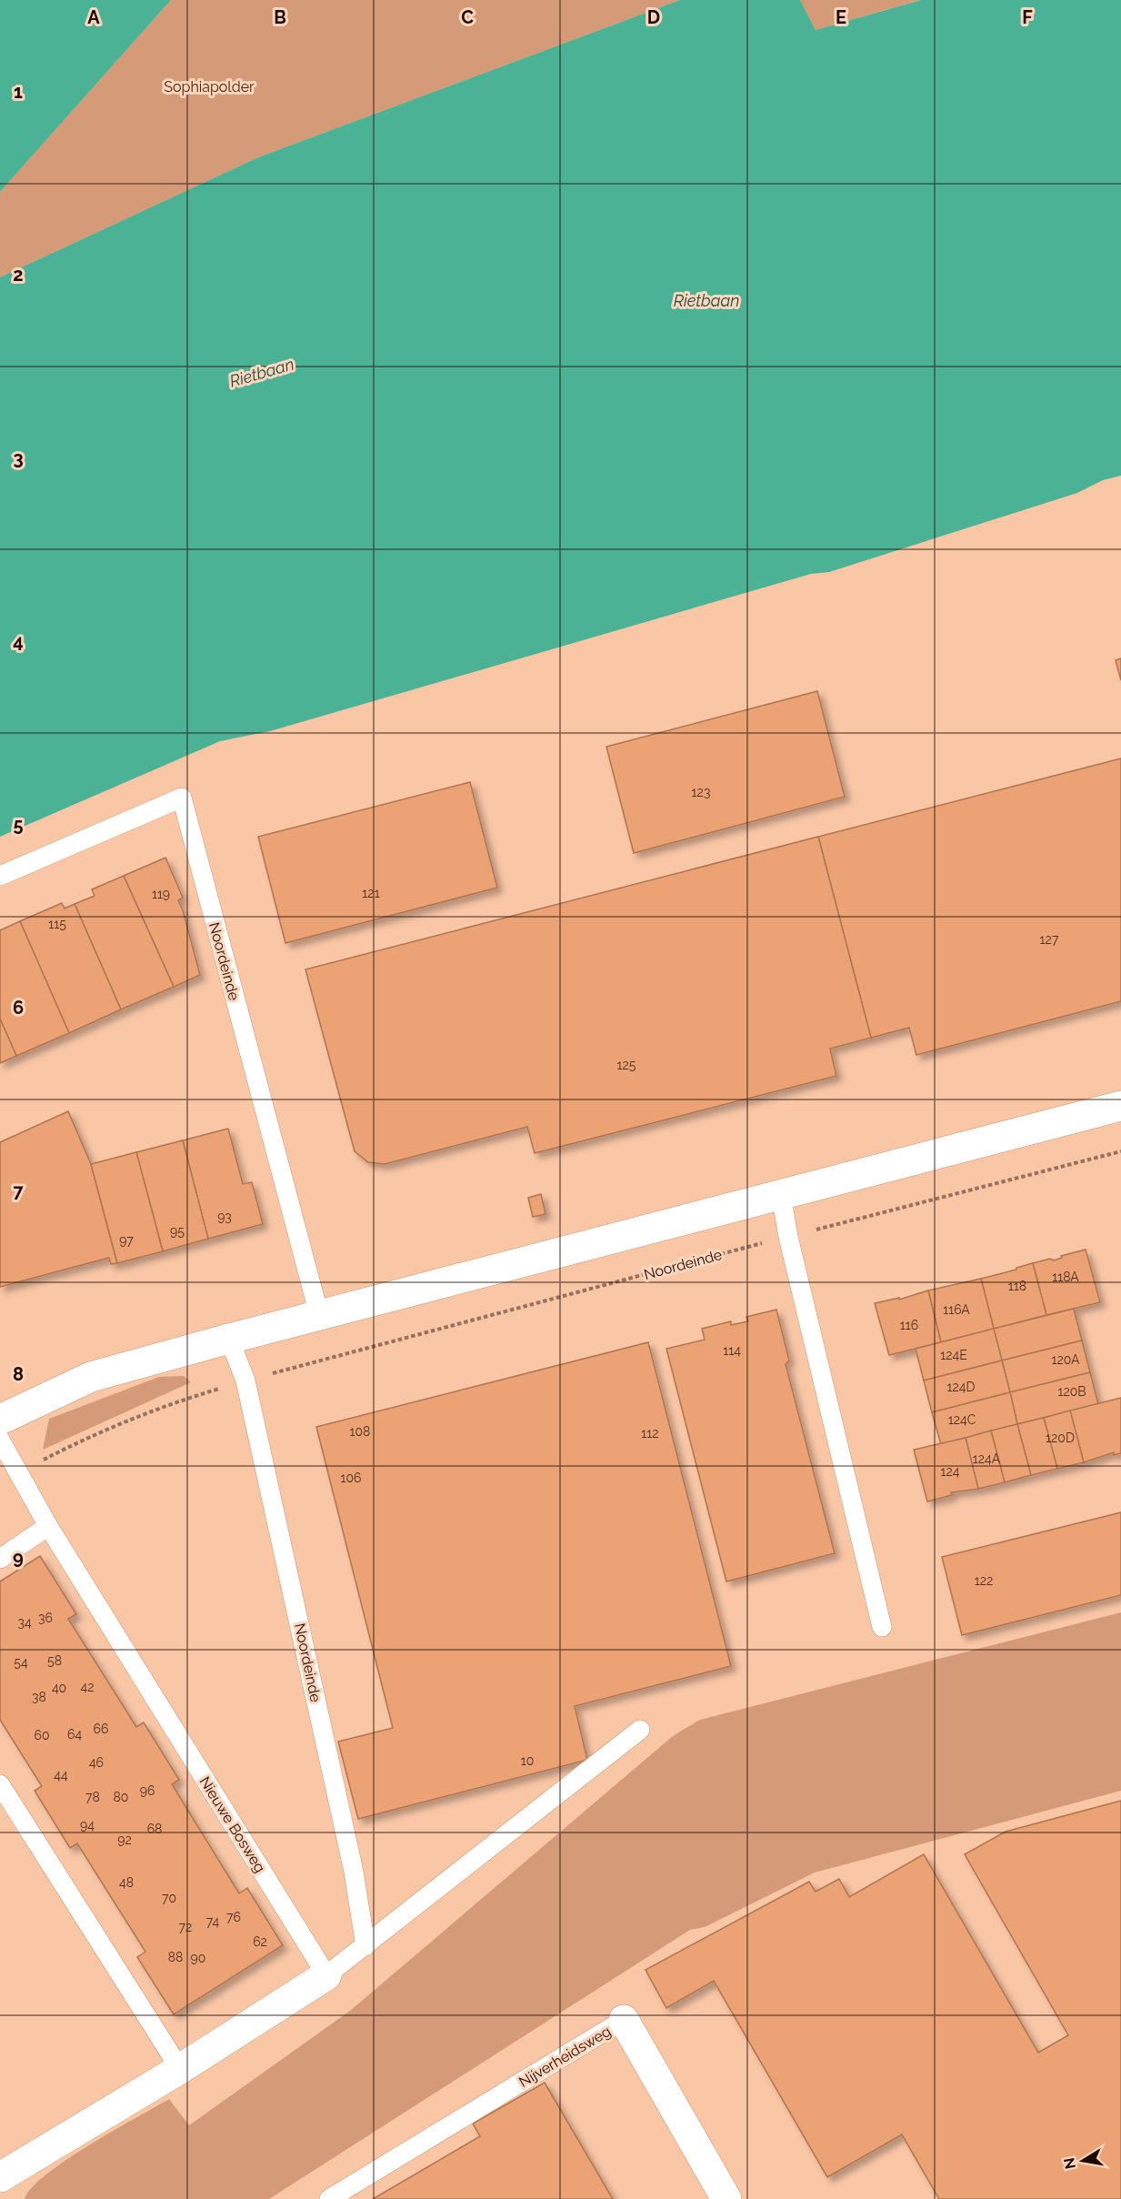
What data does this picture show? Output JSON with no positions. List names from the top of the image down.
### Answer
{
  "streets": {
    "main road": ["Nijverheidsweg"],
    "lane": ["Noordeinde", "Nieuwe Bosweg"]
  },
  "crossings": [
    ["Noordeinde", "Nieuwe Bosweg"]
  ],
  "water": ["Rietbaan"],
  "parks": ["Sophiapolder"],
  "house_numbers": [
    "123",
    "121",
    "119",
    "115",
    "127",
    "125",
    "93",
    "95",
    "97",
    "118A",
    "118",
    "116A",
    "116",
    "114",
    "124E",
    "120A",
    "124D",
    "120B",
    "124C",
    "108",
    "112",
    "120D",
    "124A",
    "124",
    "106",
    "122",
    "36",
    "34",
    "58",
    "54",
    "42",
    "40",
    "38",
    "66",
    "64",
    "60",
    "10",
    "46",
    "44",
    "96",
    "78",
    "80",
    "94",
    "68",
    "92",
    "48",
    "70",
    "76",
    "74",
    "72",
    "62",
    "88",
    "90"
  ],
  "north": "left",
  "grid": {
    "columns": [
      "A",
      "B",
      "C",
      "D",
      "E",
      "F"
    ],
    "rows": [
      "1",
      "2",
      "3",
      "4",
      "5",
      "6",
      "7",
      "8",
      "9"
    ]
  }
}
